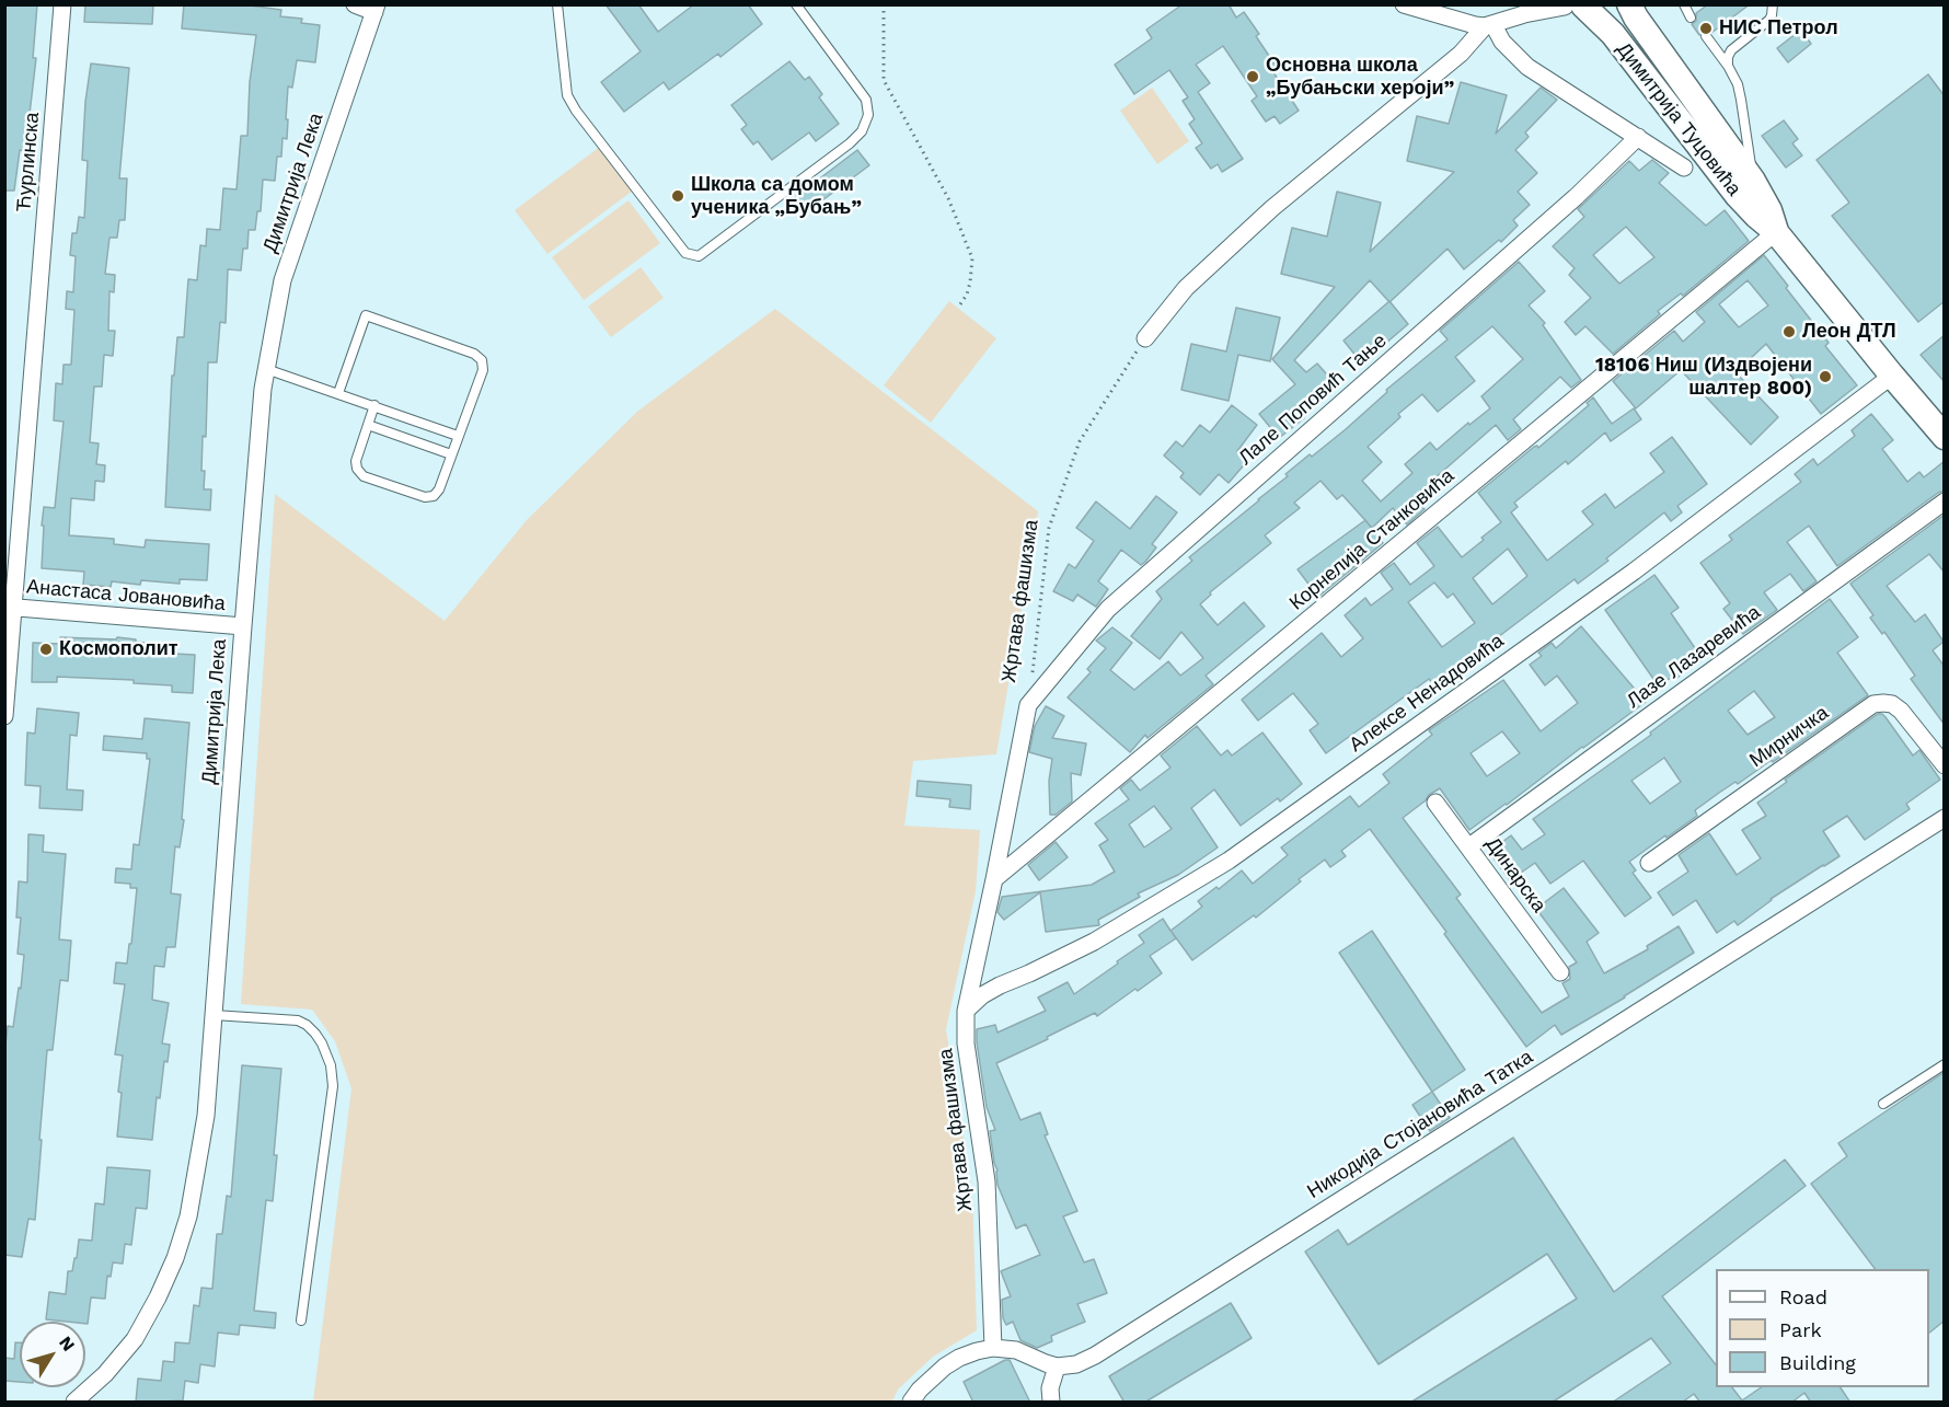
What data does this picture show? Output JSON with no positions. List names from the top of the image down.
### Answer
{
  "streets": {
    "main road": ["Димитрија Туцовића"],
    "street": [
      "Ћурлинска",
      "Димитрија Лека",
      "Лале Поповић Тање",
      "Корнелија Станковића",
      "Анастаса Јовановића",
      "Жртава фашизма",
      "Лазе Лазаревића",
      "Алексе Ненадовића",
      "Мирничка",
      "Динарска",
      "Никодија Стојановића Татка"
    ]
  },
  "crossings": [
    ["Димитрија Туцовића", "Лале Поповић Тање"],
    ["Димитрија Туцовића", "Корнелија Станковића"],
    ["Димитрија Туцовића", "Алексе Ненадовића"],
    ["Ћурлинска", "Анастаса Јовановића"],
    ["Димитрија Лека", "Анастаса Јовановића"],
    ["Лале Поповић Тање", "Жртава фашизма"],
    ["Корнелија Станковића", "Жртава фашизма"],
    ["Жртава фашизма", "Алексе Ненадовића"],
    ["Лазе Лазаревића", "Динарска"]
  ],
  "places": [
    "НИС Петрол",
    "Основна школа „Бубањски хероји”",
    "Школа са домом ученика „Бубањ”",
    "Леон ДТЛ",
    "18106 Ниш (Издвојени шалтер 800)",
    "Космополит"
  ],
  "legend": ["Road", "Park", "Building"],
  "north": "top right"
}
